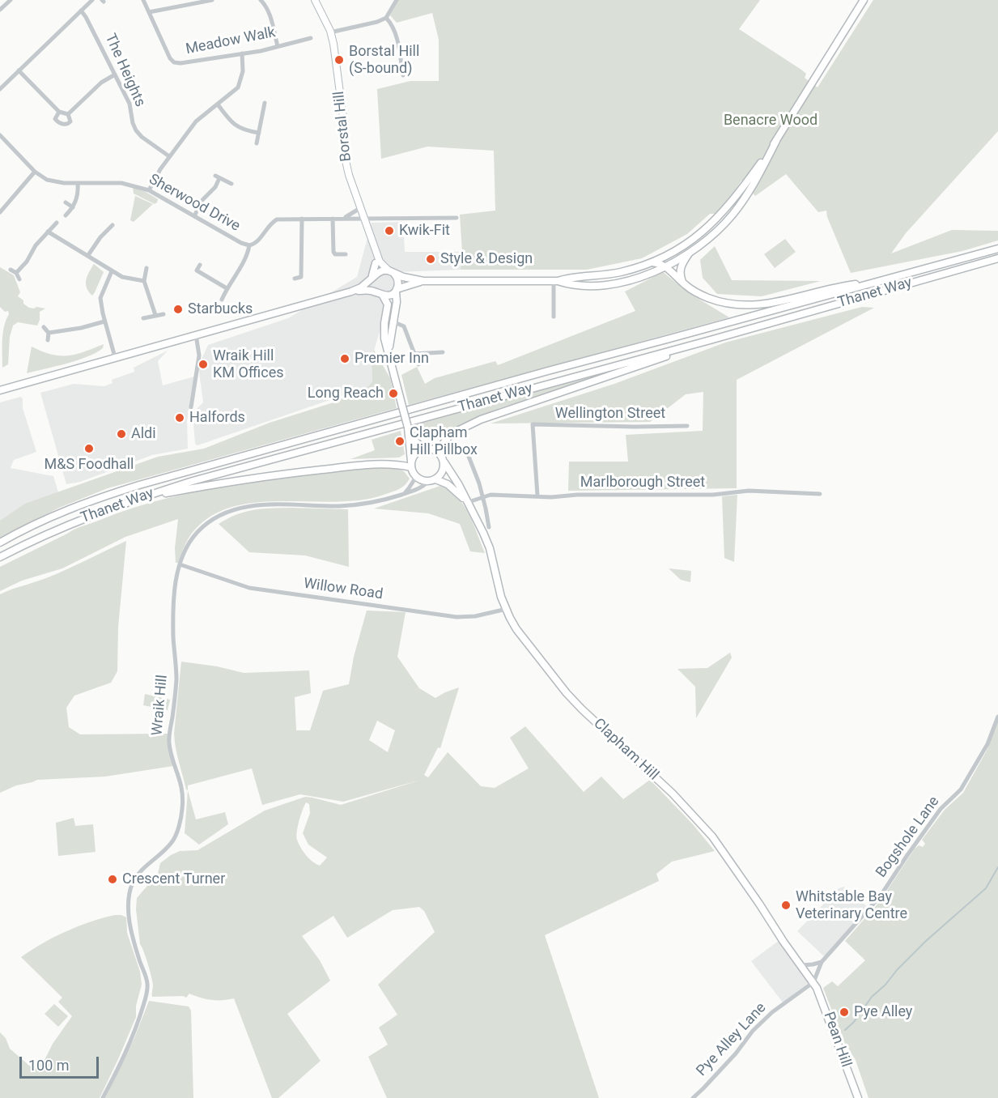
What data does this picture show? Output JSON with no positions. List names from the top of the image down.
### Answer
{
  "streets": {
    "main road": [
      "Borstal Hill",
      "Thanet Way",
      "Clapham Hill",
      "Pean Hill"
    ],
    "street": [
      "Meadow Walk",
      "The Heights",
      "Sherwood Drive",
      "Wellington Street",
      "Marlborough Street",
      "Willow Road",
      "Wraik Hill",
      "Bogshole Lane",
      "Pye Alley Lane"
    ]
  },
  "crossings": [
    ["Wellington Street", "Marlborough Street"],
    ["Marlborough Street", "Clapham Hill"],
    ["Willow Road", "Wraik Hill"],
    ["Willow Road", "Clapham Hill"],
    ["Wraik Hill", "Clapham Hill"],
    ["Clapham Hill", "Bogshole Lane"],
    ["Clapham Hill", "Pye Alley Lane"],
    ["Clapham Hill", "Pean Hill"],
    ["Bogshole Lane", "Pye Alley Lane"],
    ["Bogshole Lane", "Pean Hill"],
    ["Pye Alley Lane", "Pean Hill"]
  ],
  "parks": ["Benacre Wood"],
  "places": [
    "Borstal Hill (S-bound)",
    "Kwik-Fit",
    "Style & Design",
    "Starbucks",
    "Premier Inn",
    "Wraik Hill KM Offices",
    "Long Reach",
    "Halfords",
    "Aldi",
    "Clapham Hill Pillbox",
    "M&S Foodhall",
    "Crescent Turner",
    "Whitstable Bay Veterinary Centre",
    "Pye Alley"
  ],
  "scale_bar": "100 m"
}
